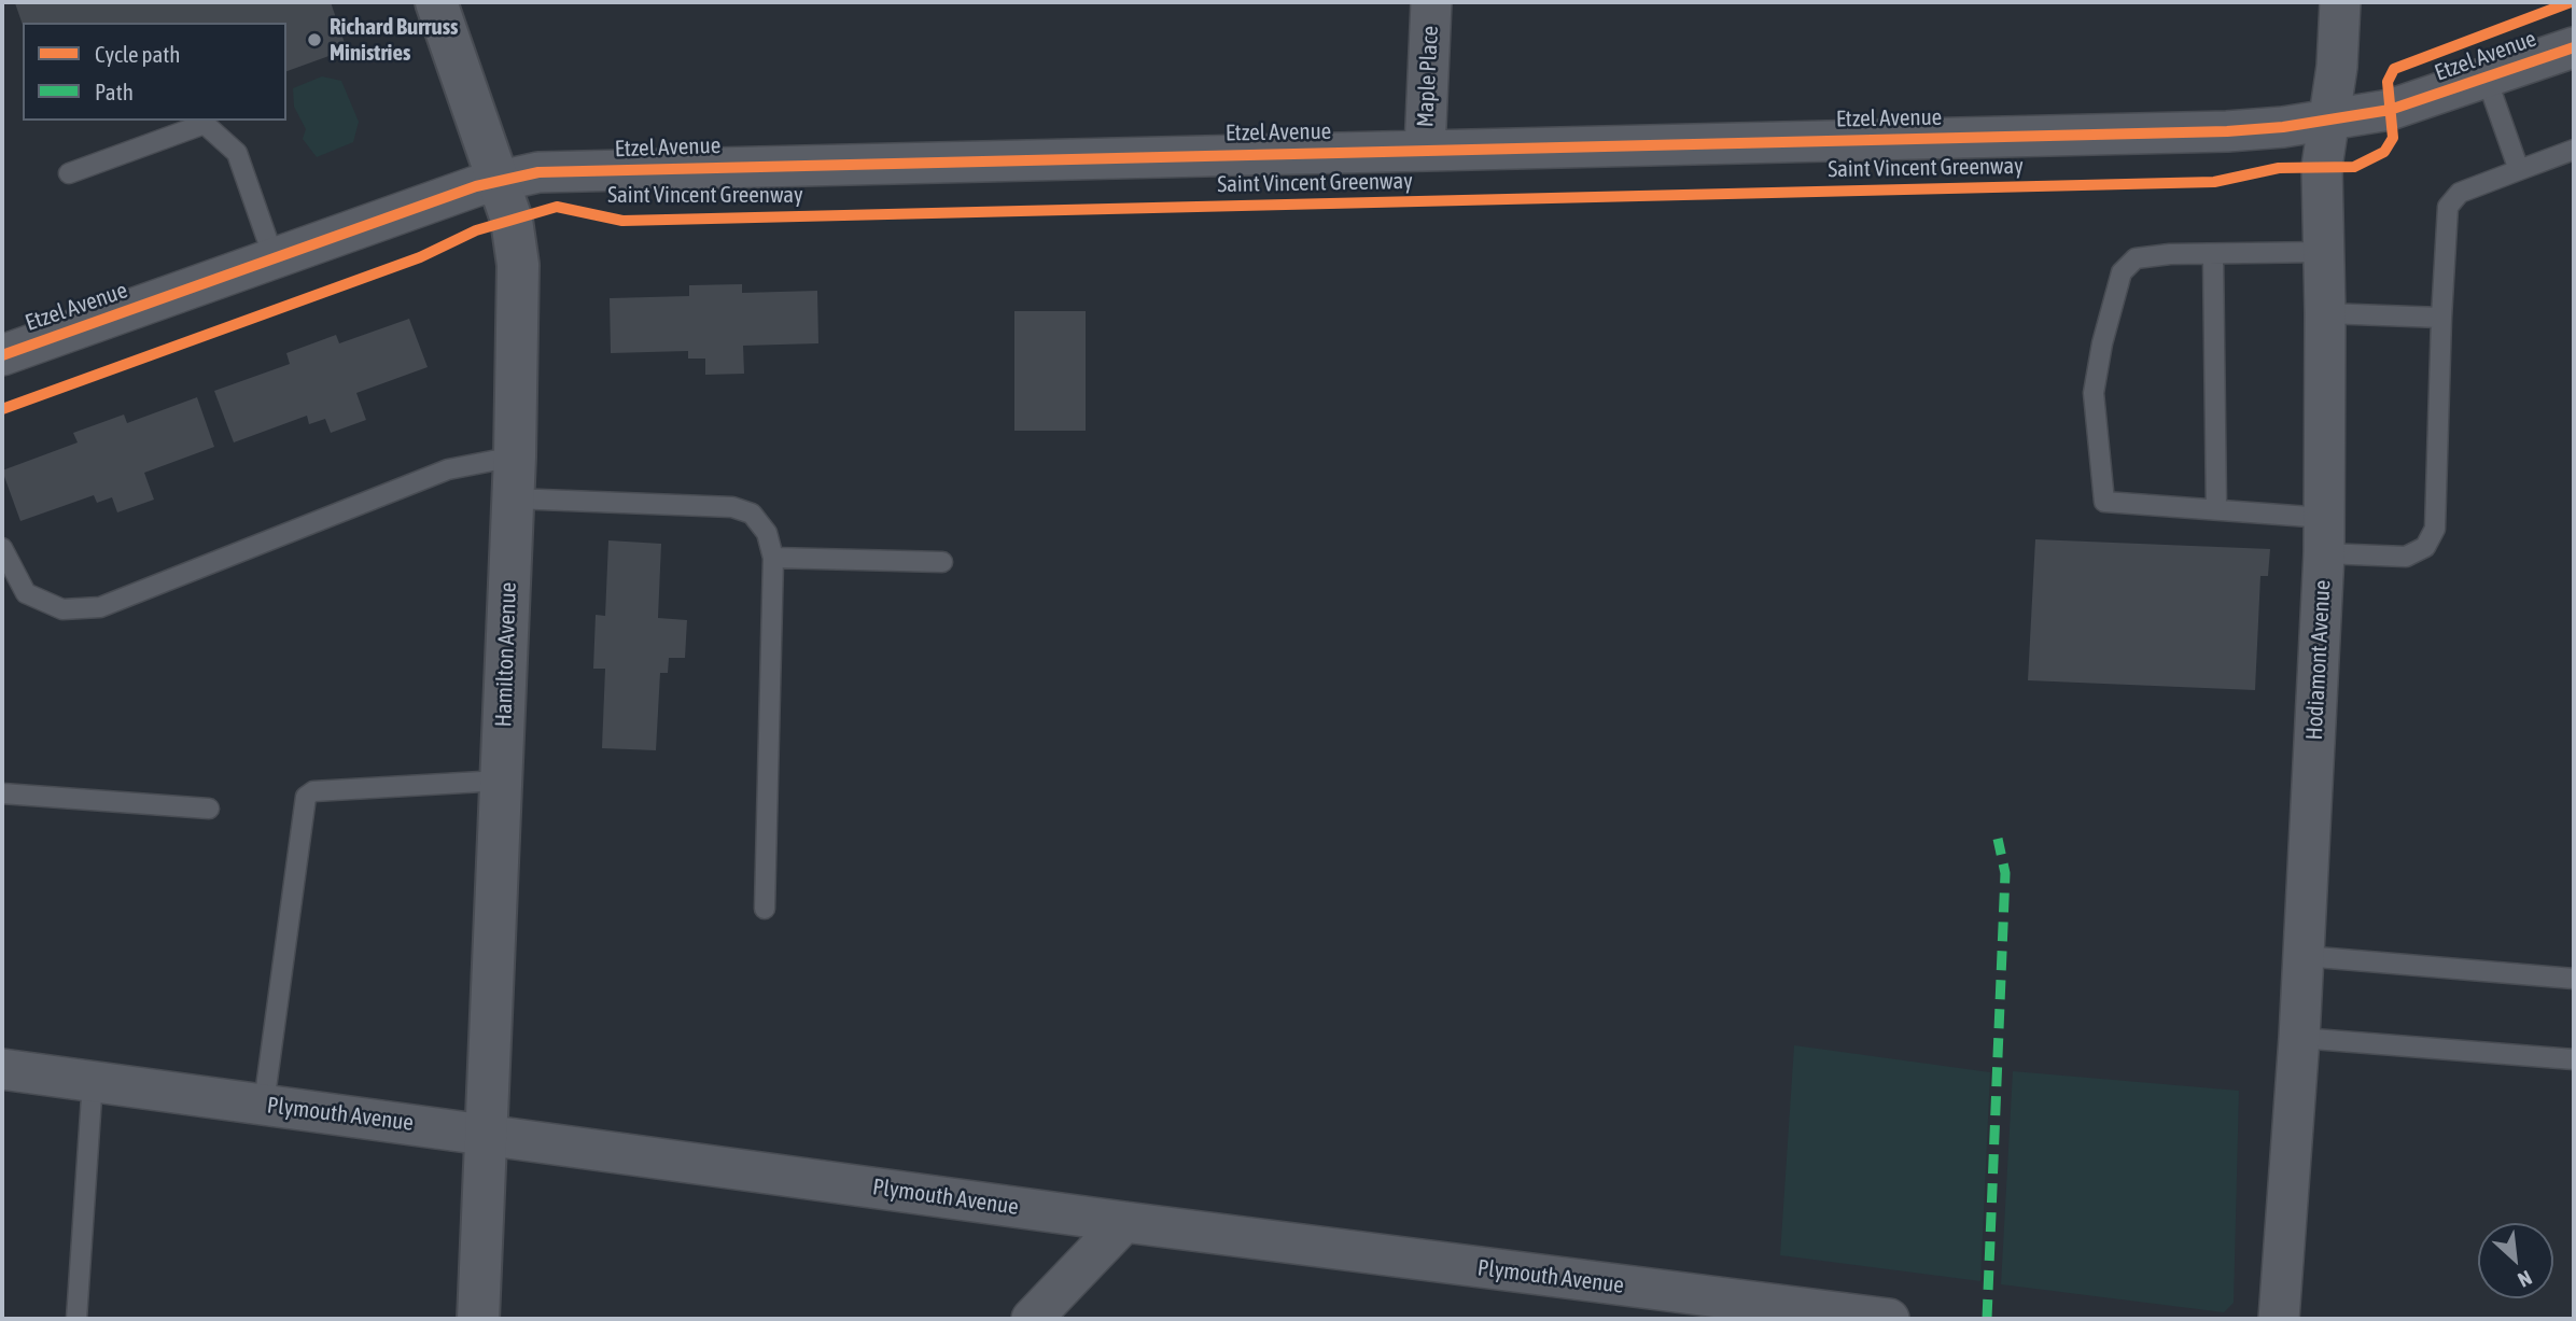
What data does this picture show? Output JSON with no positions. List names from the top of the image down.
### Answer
{
  "streets": {
    "street": [
      "Etzel Avenue",
      "Maple Place",
      "Hamilton Avenue",
      "Hodiamont Avenue",
      "Plymouth Avenue"
    ],
    "cycle path": ["Saint Vincent Greenway"]
  },
  "crossings": [
    ["Etzel Avenue", "Maple Place"],
    ["Etzel Avenue", "Hamilton Avenue"],
    ["Etzel Avenue", "Hodiamont Avenue"],
    ["Hamilton Avenue", "Plymouth Avenue"]
  ],
  "places": ["Richard Burruss Ministries"],
  "legend": ["Cycle path", "Path"],
  "north": "bottom right"
}
